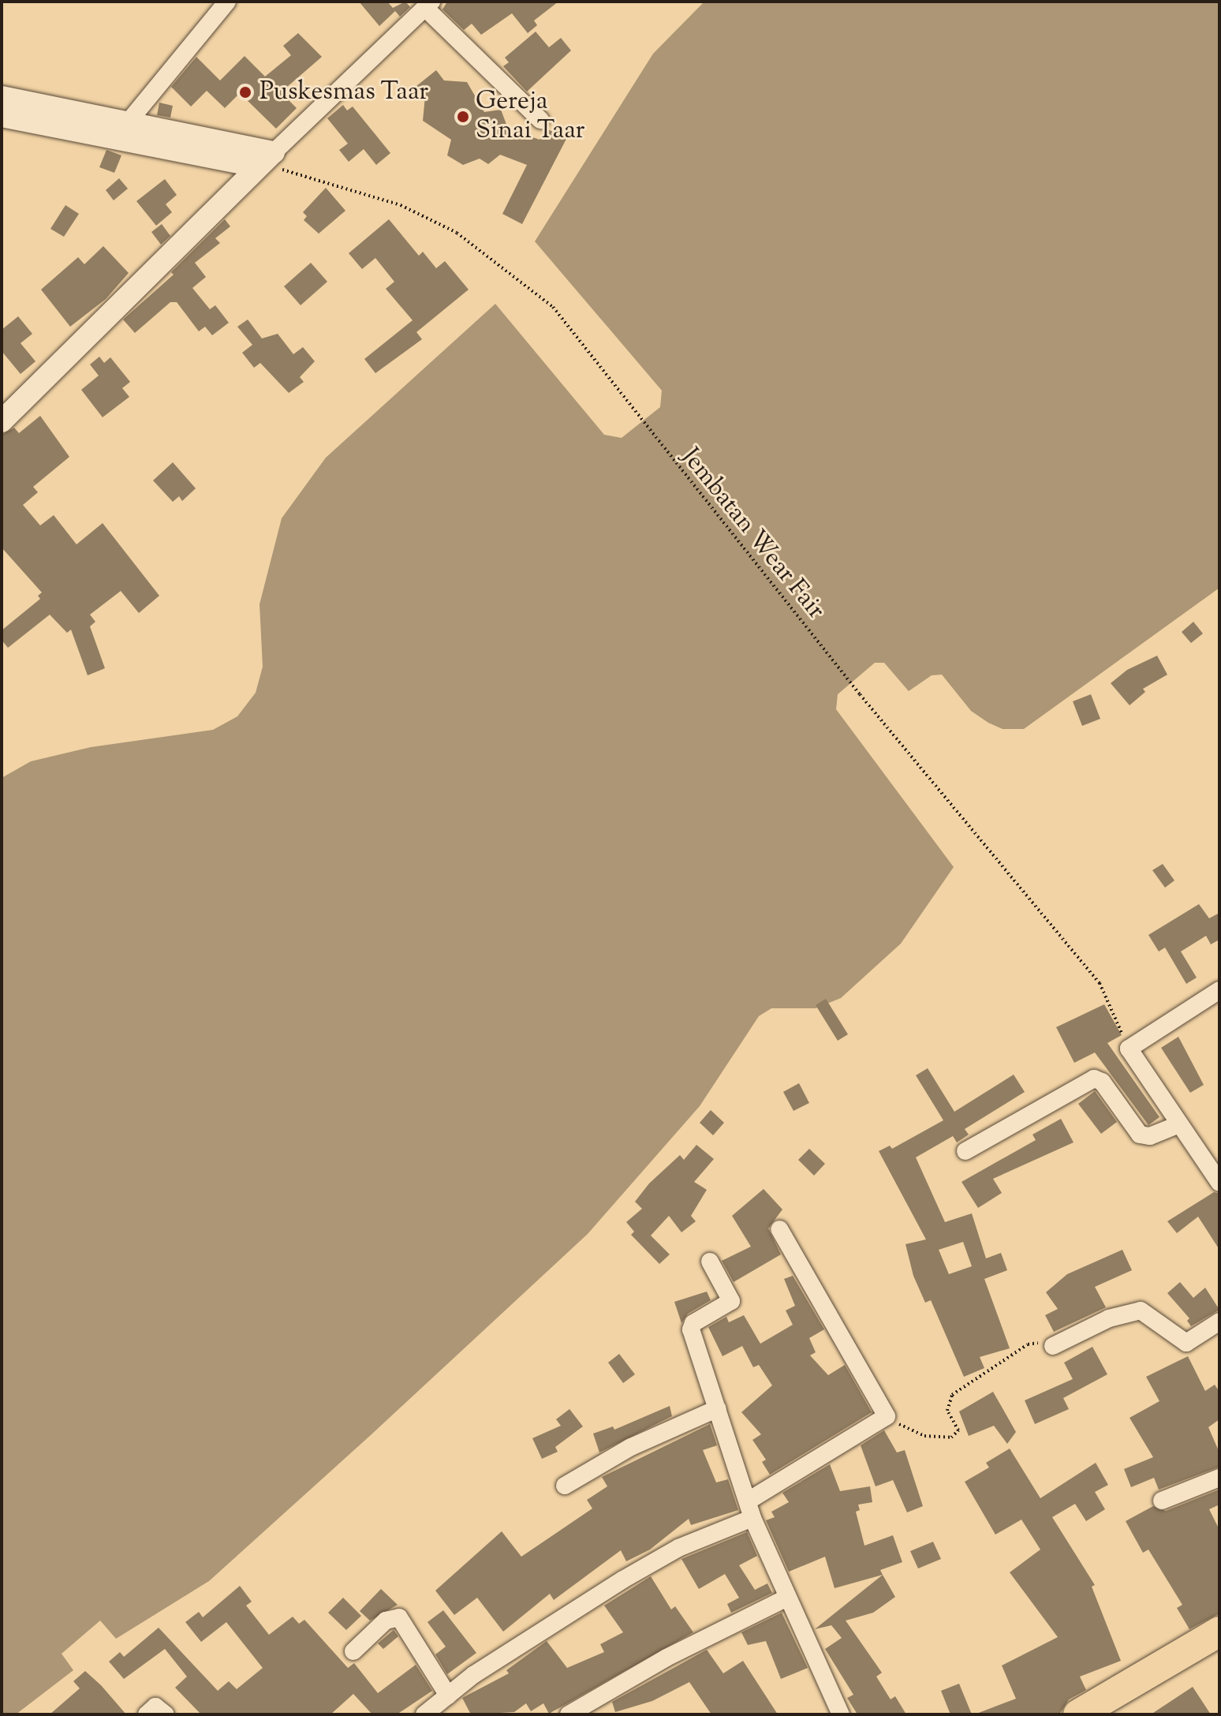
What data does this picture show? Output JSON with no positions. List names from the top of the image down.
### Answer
{
  "streets": {
    "path": ["Jembatan Wear Fair"]
  },
  "places": ["Puskesmas Taar", "Gereja Sinai Taar"]
}
